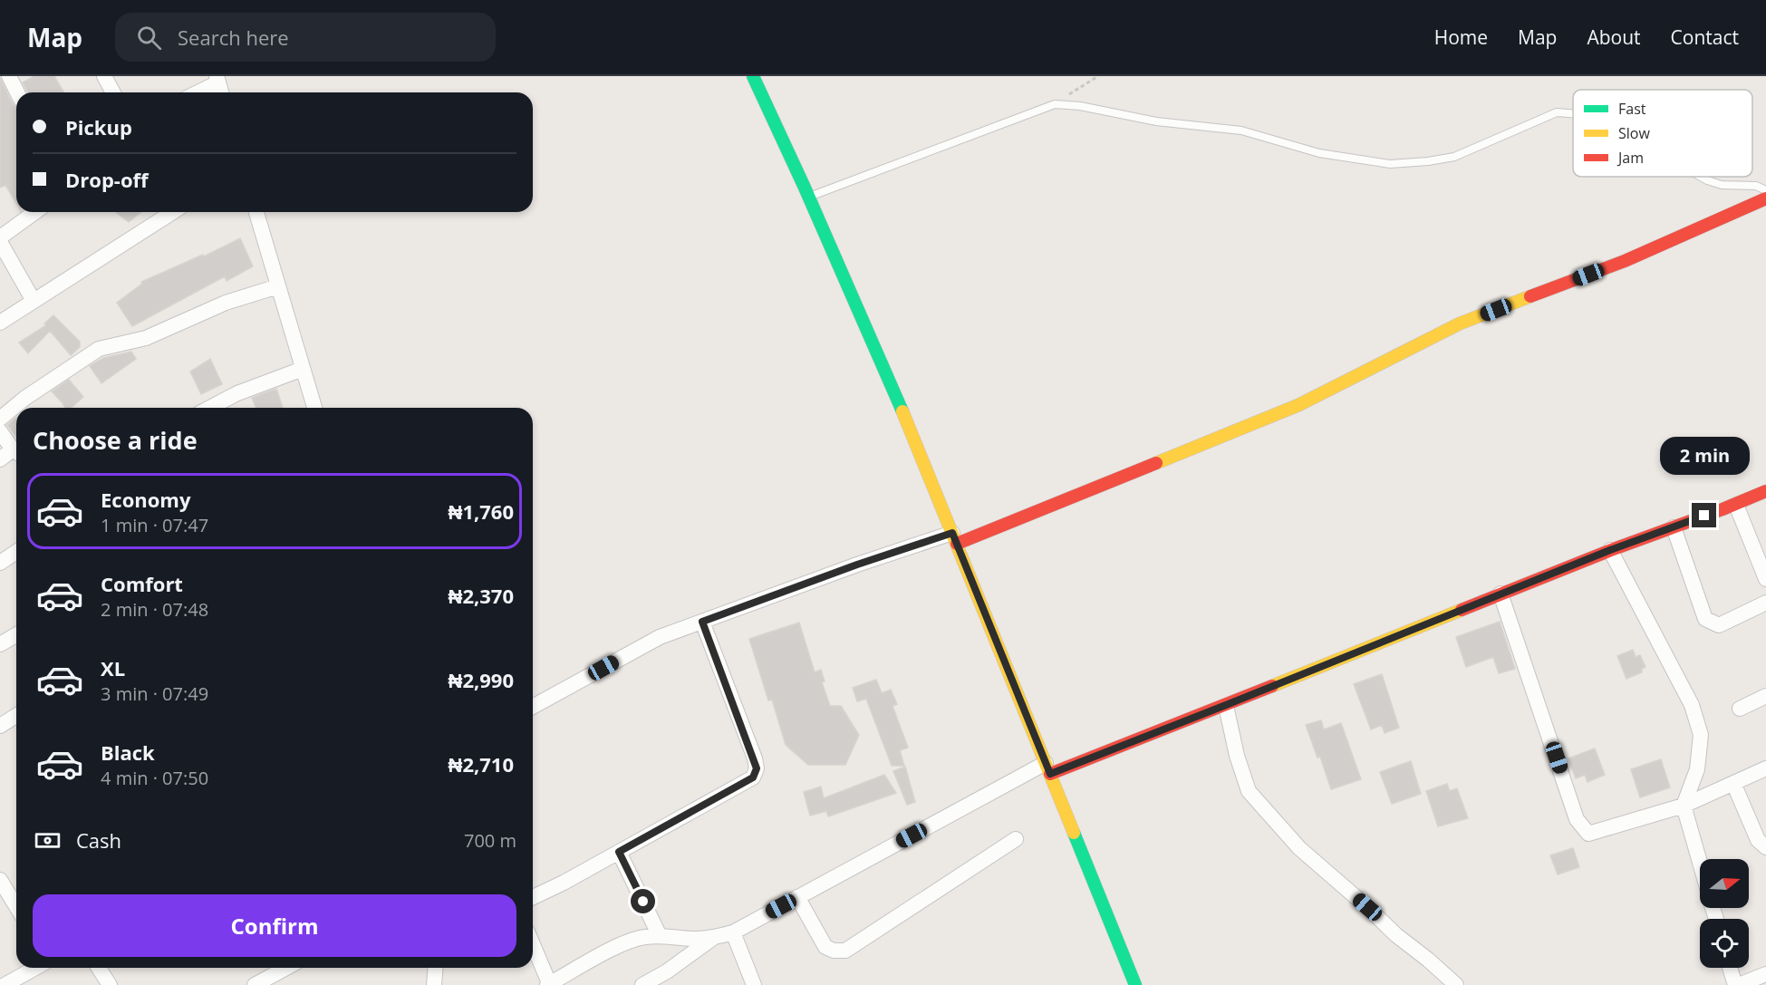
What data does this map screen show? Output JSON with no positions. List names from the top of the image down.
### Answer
{
  "legend": ["Fast", "Slow", "Jam"],
  "north": "right",
  "page": {
    "header": "Map",
    "search": "Search here",
    "nav": [
      "Home",
      "Map",
      "About",
      "Contact"
    ],
    "banner": ["Pickup", "Drop-off"],
    "heading": "Choose a ride",
    "bubble": "2 min",
    "list": [
      {
        "name": "Economy",
        "note": "1 min · 07:47",
        "value": "₦1,760"
      },
      {
        "name": "Comfort",
        "note": "2 min · 07:48",
        "value": "₦2,370"
      },
      {
        "name": "XL",
        "note": "3 min · 07:49",
        "value": "₦2,990"
      },
      {
        "name": "Black",
        "note": "4 min · 07:50",
        "value": "₦2,710"
      }
    ],
    "pay": ["Cash", "700 m"],
    "buttons": "Confirm"
  }
}
